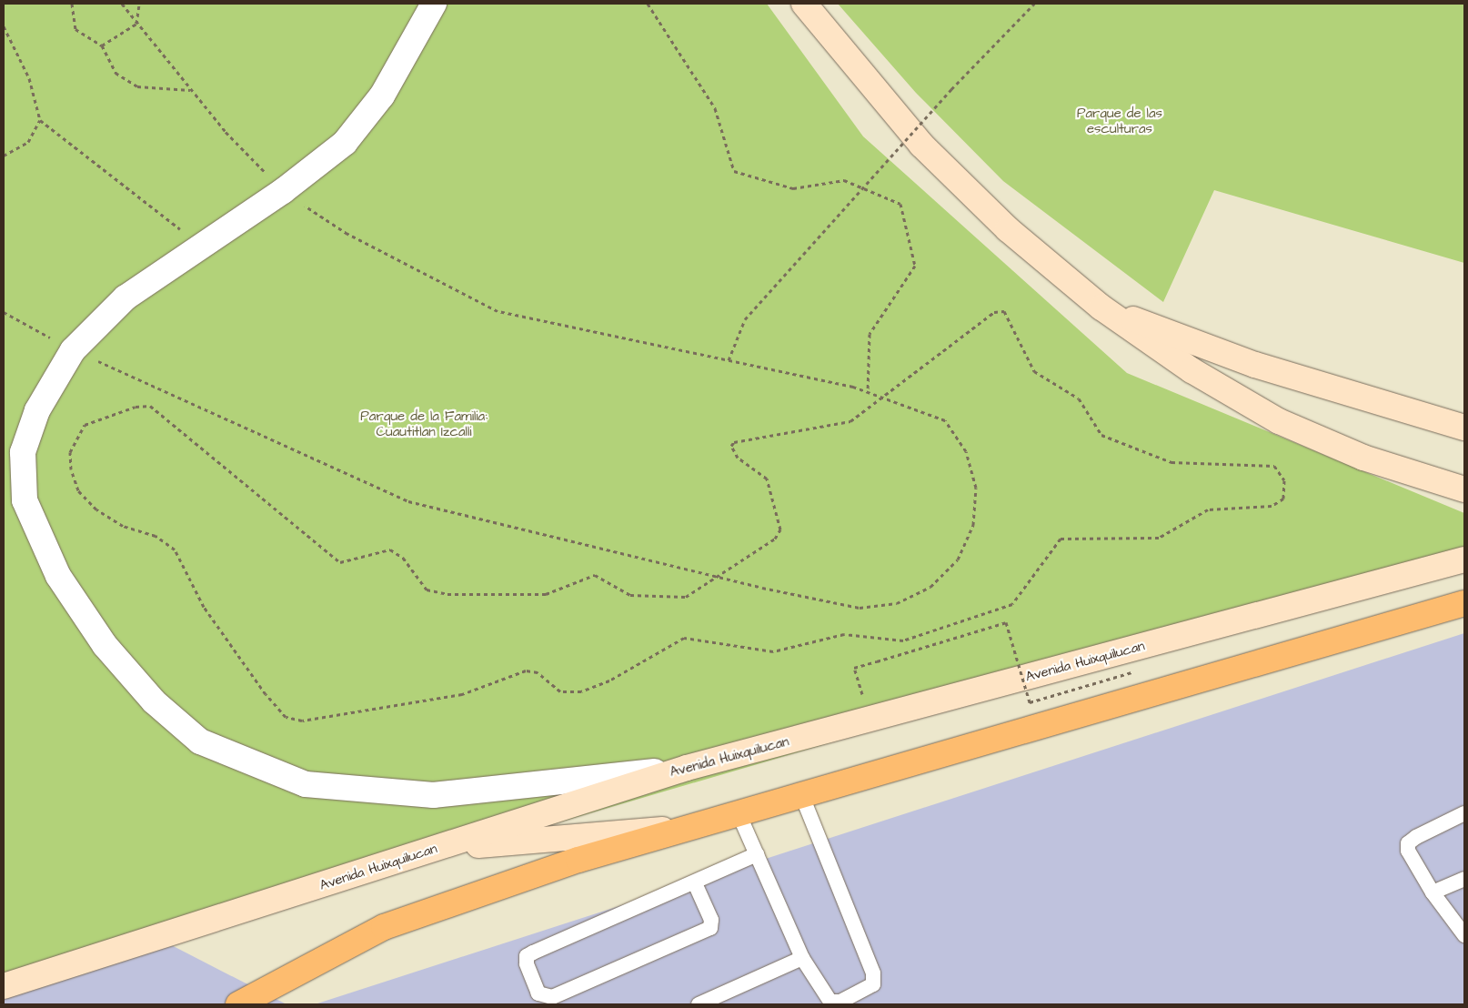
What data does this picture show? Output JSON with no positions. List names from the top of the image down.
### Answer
{
  "streets": {
    "main road": ["Avenida Huixquilucan"]
  },
  "parks": ["Parque de las esculturas", "Parque de la Familia: Cuautitlan Izcalli"]
}
